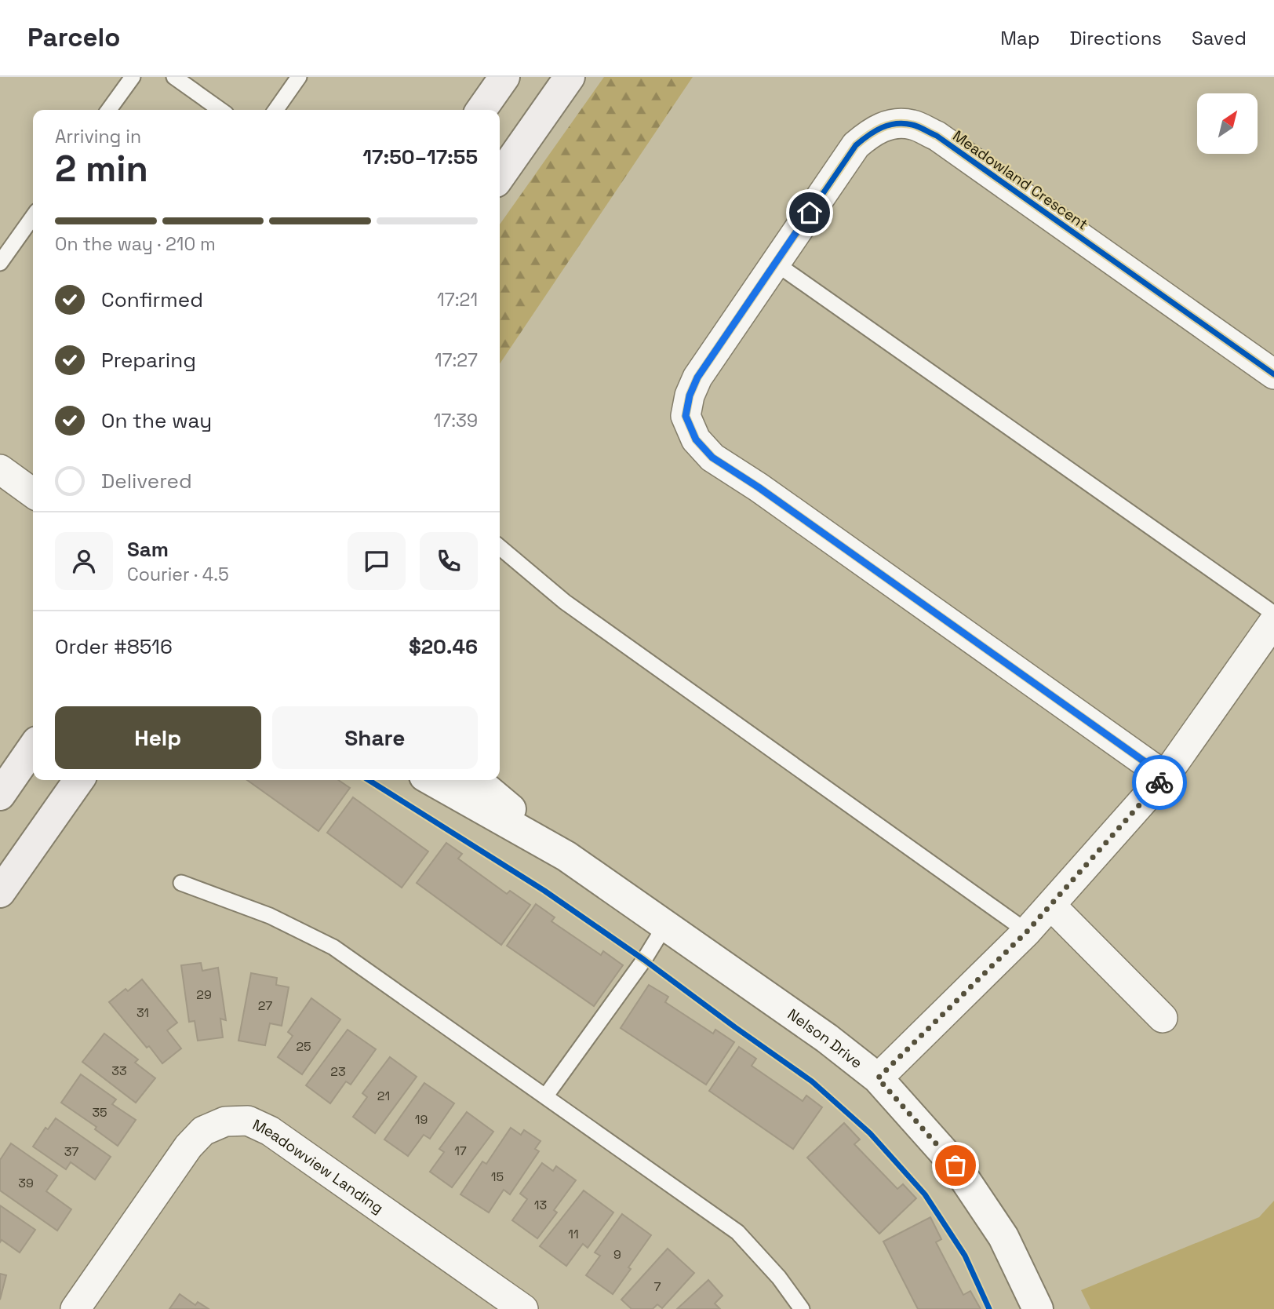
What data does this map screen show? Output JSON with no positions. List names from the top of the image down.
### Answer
{
  "streets": {
    "street": ["Meadowland Crescent", "Nelson Drive", "Meadowview Landing"]
  },
  "house_numbers": [
    "29",
    "27",
    "31",
    "25",
    "33",
    "23",
    "21",
    "35",
    "19",
    "17",
    "37",
    "15",
    "39",
    "13",
    "11",
    "9",
    "7"
  ],
  "north": "top right",
  "page": {
    "header": "Parcelo",
    "nav": ["Map", "Directions", "Saved"],
    "heading": ["2 min", "Arriving in", "17:50–17:55"],
    "panel": [
      "Sam",
      "Courier · 4.5",
      "Order #8516",
      "$20.46"
    ],
    "bar": "On the way · 210 m",
    "list": [
      ["Confirmed", "17:21"],
      ["Preparing", "17:27"],
      ["On the way", "17:39"],
      "Delivered"
    ],
    "buttons": ["Help", "Share"]
  }
}
